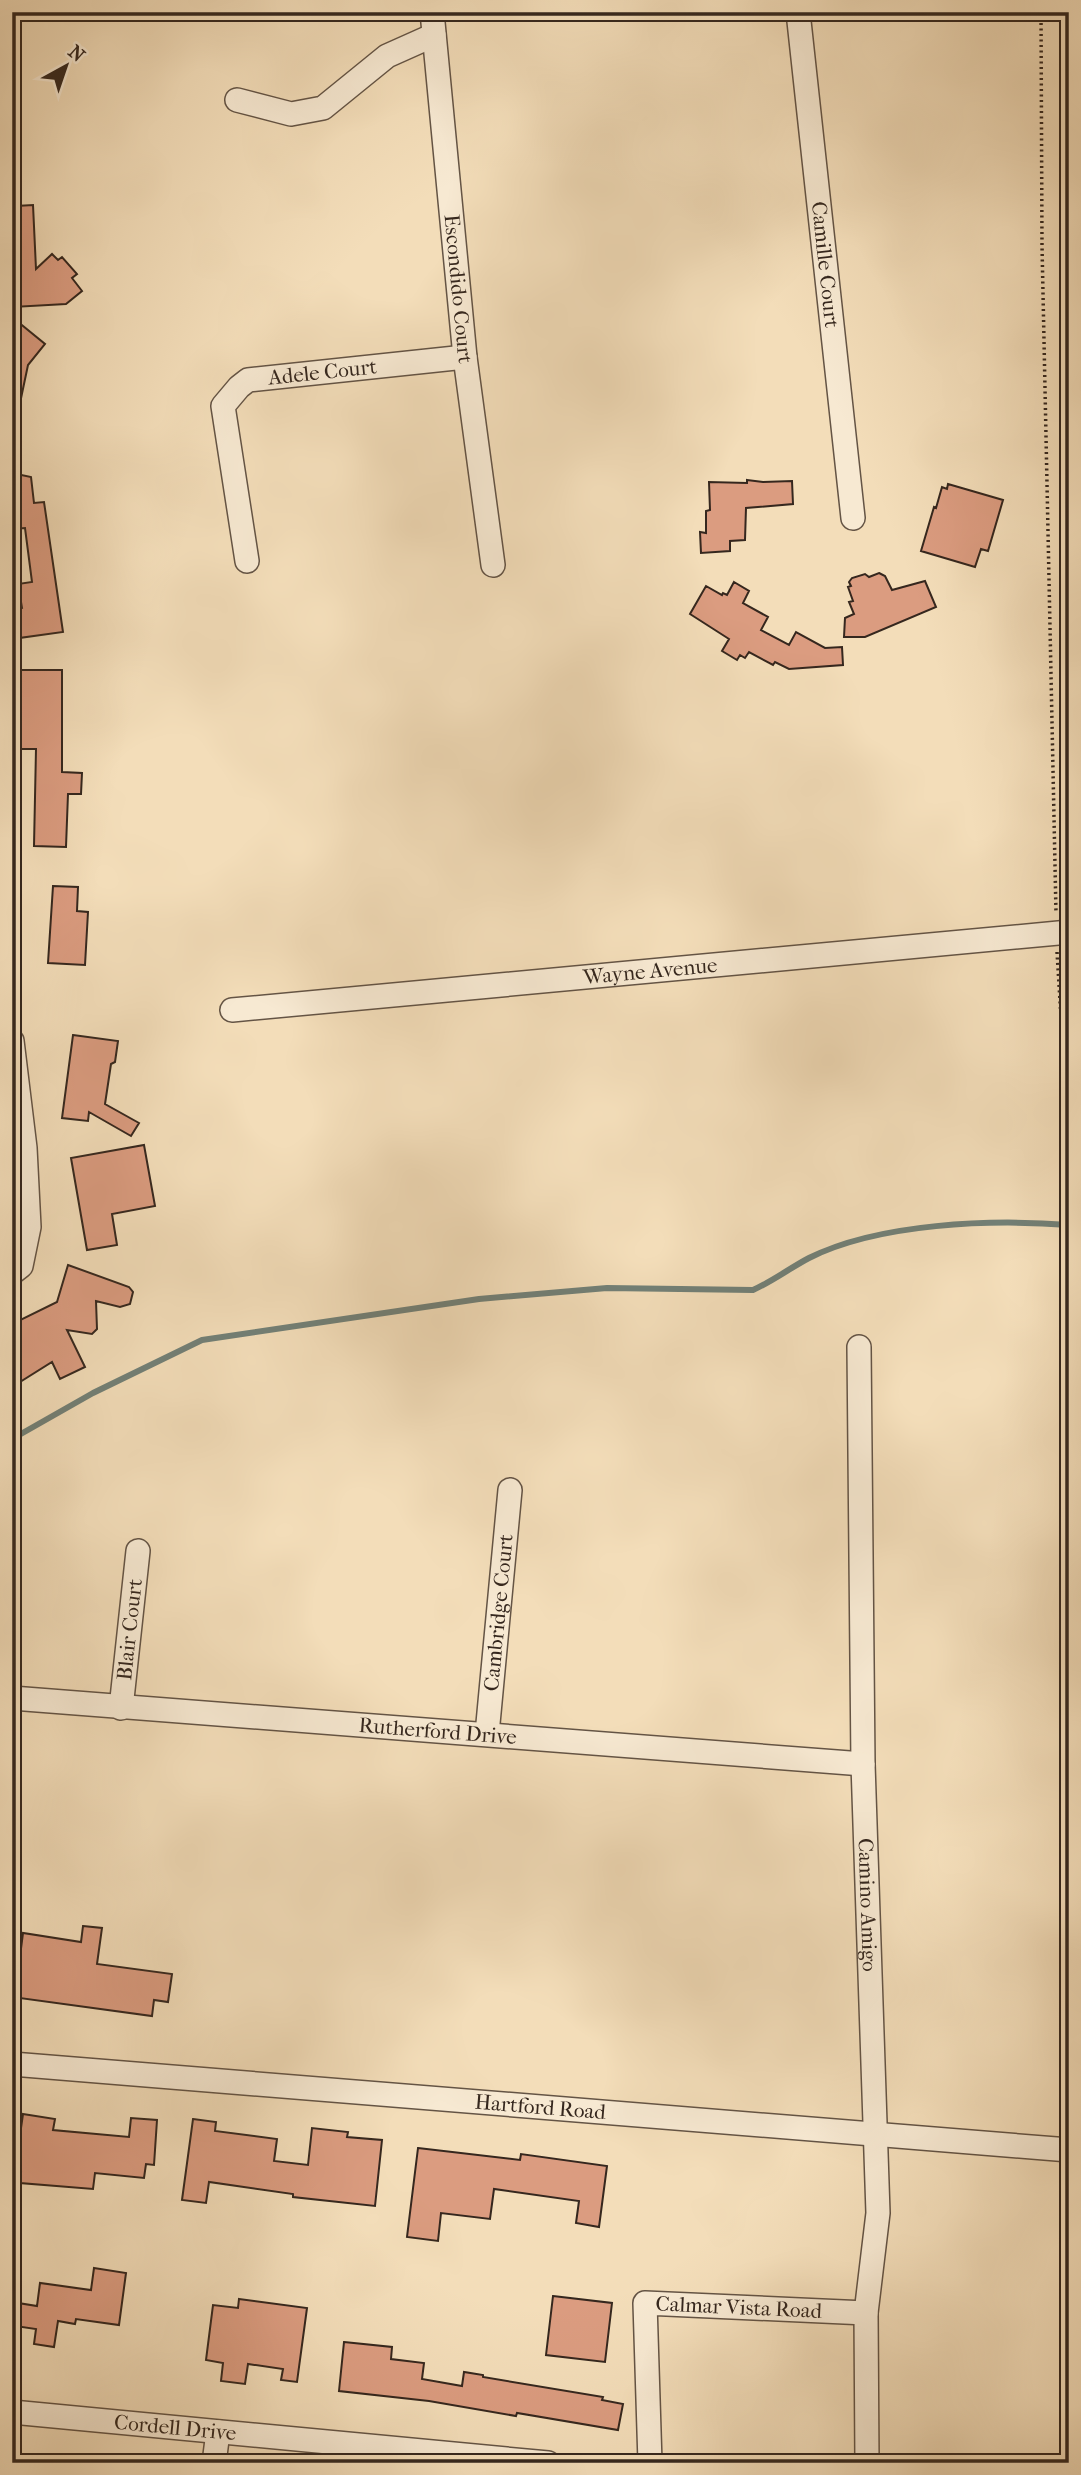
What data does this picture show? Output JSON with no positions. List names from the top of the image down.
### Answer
{
  "streets": {
    "street": [
      "Camille Court",
      "Escondido Court",
      "Adele Court",
      "Wayne Avenue",
      "Cambridge Court",
      "Blair Court",
      "Rutherford Drive",
      "Camino Amigo",
      "Hartford Road",
      "Calmar Vista Road",
      "Cordell Drive"
    ]
  },
  "crossings": [
    ["Escondido Court", "Adele Court"],
    ["Cambridge Court", "Rutherford Drive"],
    ["Blair Court", "Rutherford Drive"],
    ["Rutherford Drive", "Camino Amigo"],
    ["Camino Amigo", "Hartford Road"],
    ["Camino Amigo", "Calmar Vista Road"]
  ],
  "north": "top right"
}
